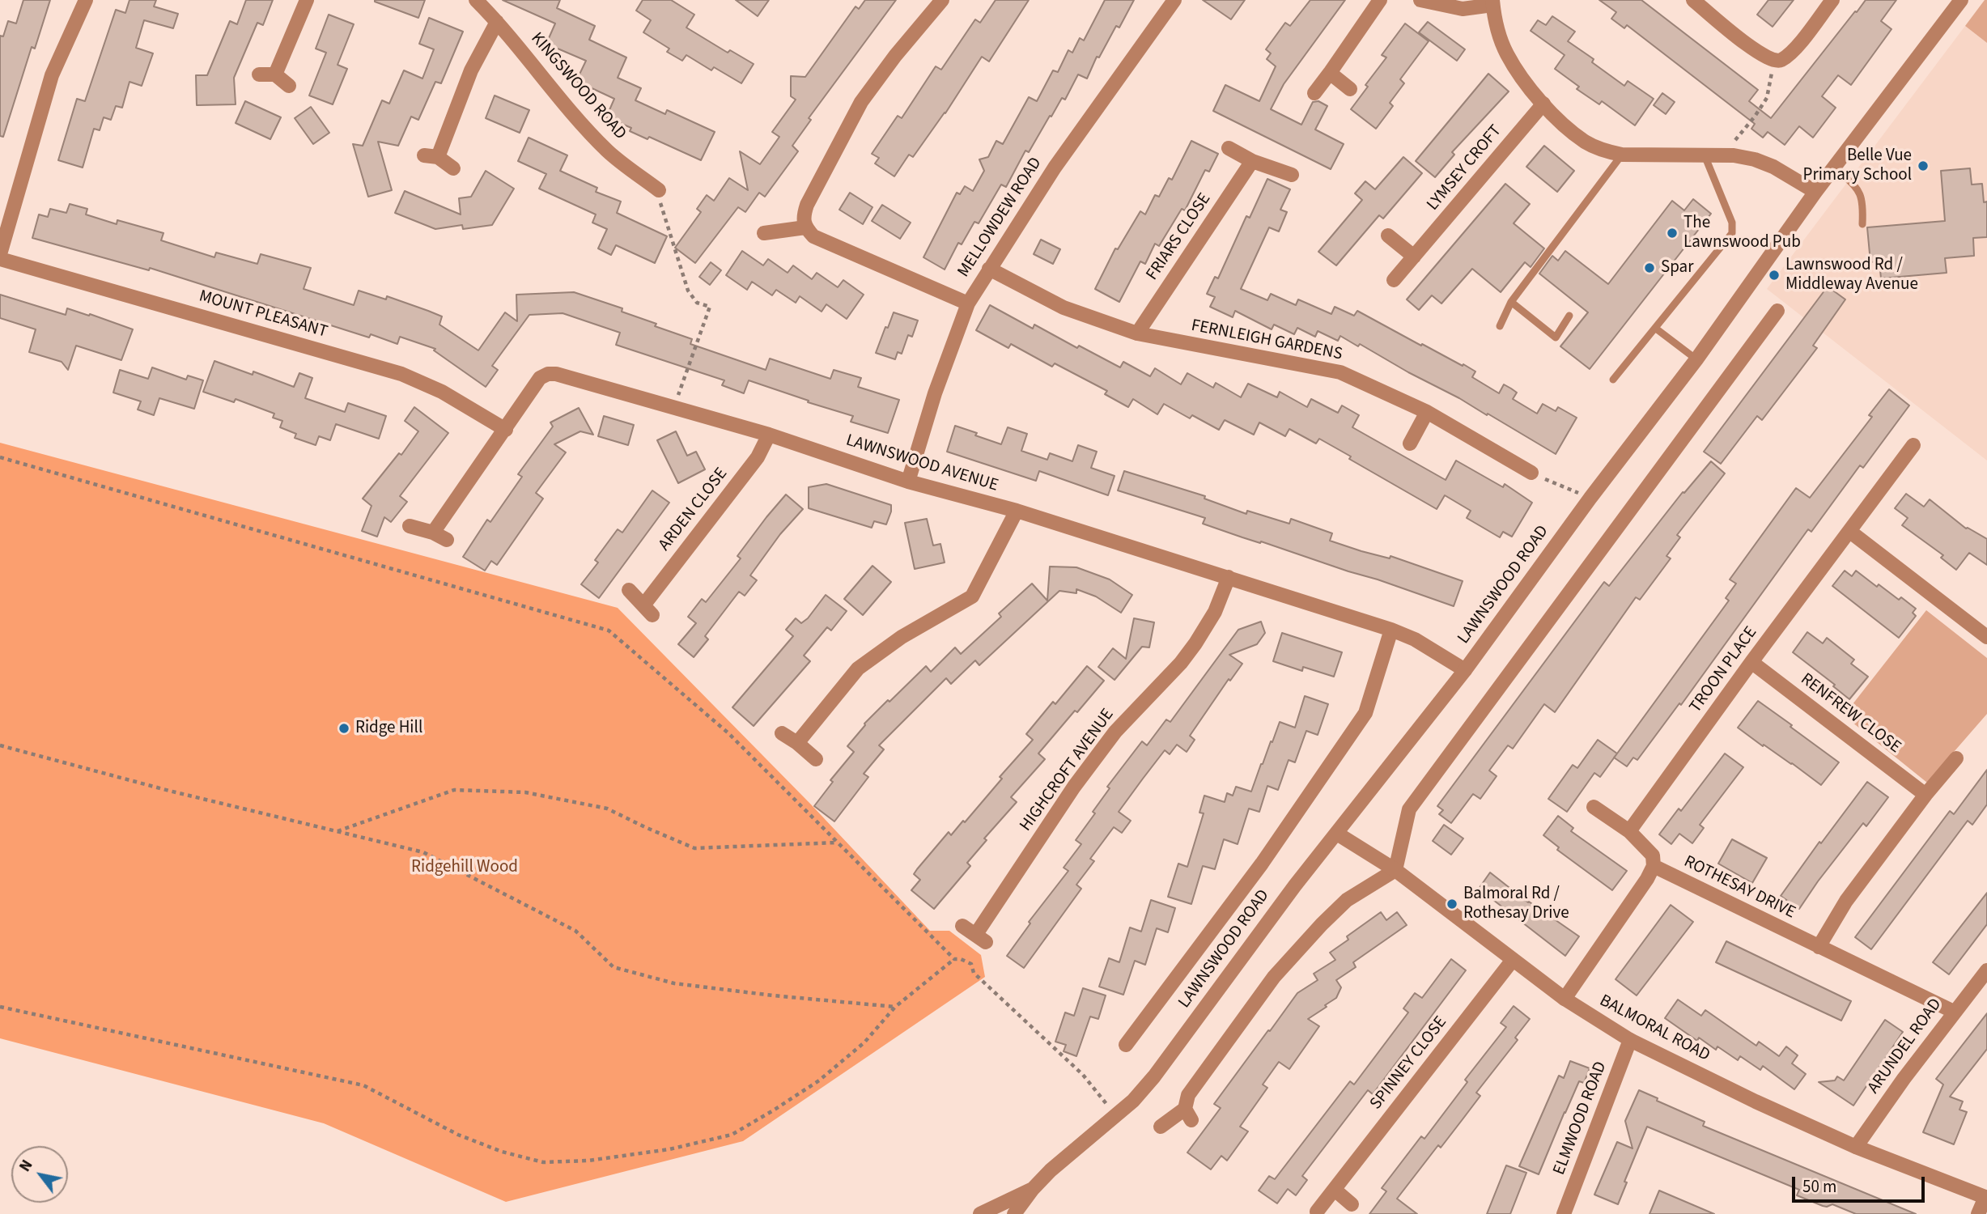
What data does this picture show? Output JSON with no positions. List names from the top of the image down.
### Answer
{
  "streets": {
    "street": [
      "KINGSWOOD ROAD",
      "LYMSEY CROFT",
      "MELLOWDEW ROAD",
      "FRIARS CLOSE",
      "MOUNT PLEASANT",
      "FERNLEIGH GARDENS",
      "LAWNSWOOD AVENUE",
      "ARDEN CLOSE",
      "LAWNSWOOD ROAD",
      "TROON PLACE",
      "RENFREW CLOSE",
      "HIGHCROFT AVENUE",
      "ROTHESAY DRIVE",
      "BALMORAL ROAD",
      "ARUNDEL ROAD",
      "SPINNEY CLOSE",
      "ELMWOOD ROAD"
    ]
  },
  "crossings": [
    ["MELLOWDEW ROAD", "FERNLEIGH GARDENS"],
    ["MELLOWDEW ROAD", "LAWNSWOOD AVENUE"],
    ["FRIARS CLOSE", "FERNLEIGH GARDENS"],
    ["MOUNT PLEASANT", "LAWNSWOOD AVENUE"],
    ["LAWNSWOOD AVENUE", "ARDEN CLOSE"],
    ["LAWNSWOOD AVENUE", "LAWNSWOOD ROAD"],
    ["LAWNSWOOD AVENUE", "HIGHCROFT AVENUE"],
    ["LAWNSWOOD ROAD", "BALMORAL ROAD"],
    ["TROON PLACE", "RENFREW CLOSE"],
    ["ROTHESAY DRIVE", "ARUNDEL ROAD"],
    ["BALMORAL ROAD", "ARUNDEL ROAD"],
    ["BALMORAL ROAD", "SPINNEY CLOSE"],
    ["BALMORAL ROAD", "ELMWOOD ROAD"]
  ],
  "parks": ["Ridgehill Wood"],
  "places": [
    "Belle Vue Primary School",
    "The Lawnswood Pub",
    "Spar",
    "Lawnswood Rd / Middleway Avenue",
    "Ridge Hill",
    "Balmoral Rd / Rothesay Drive"
  ],
  "scale_bar": "50 m",
  "north": "top left"
}
